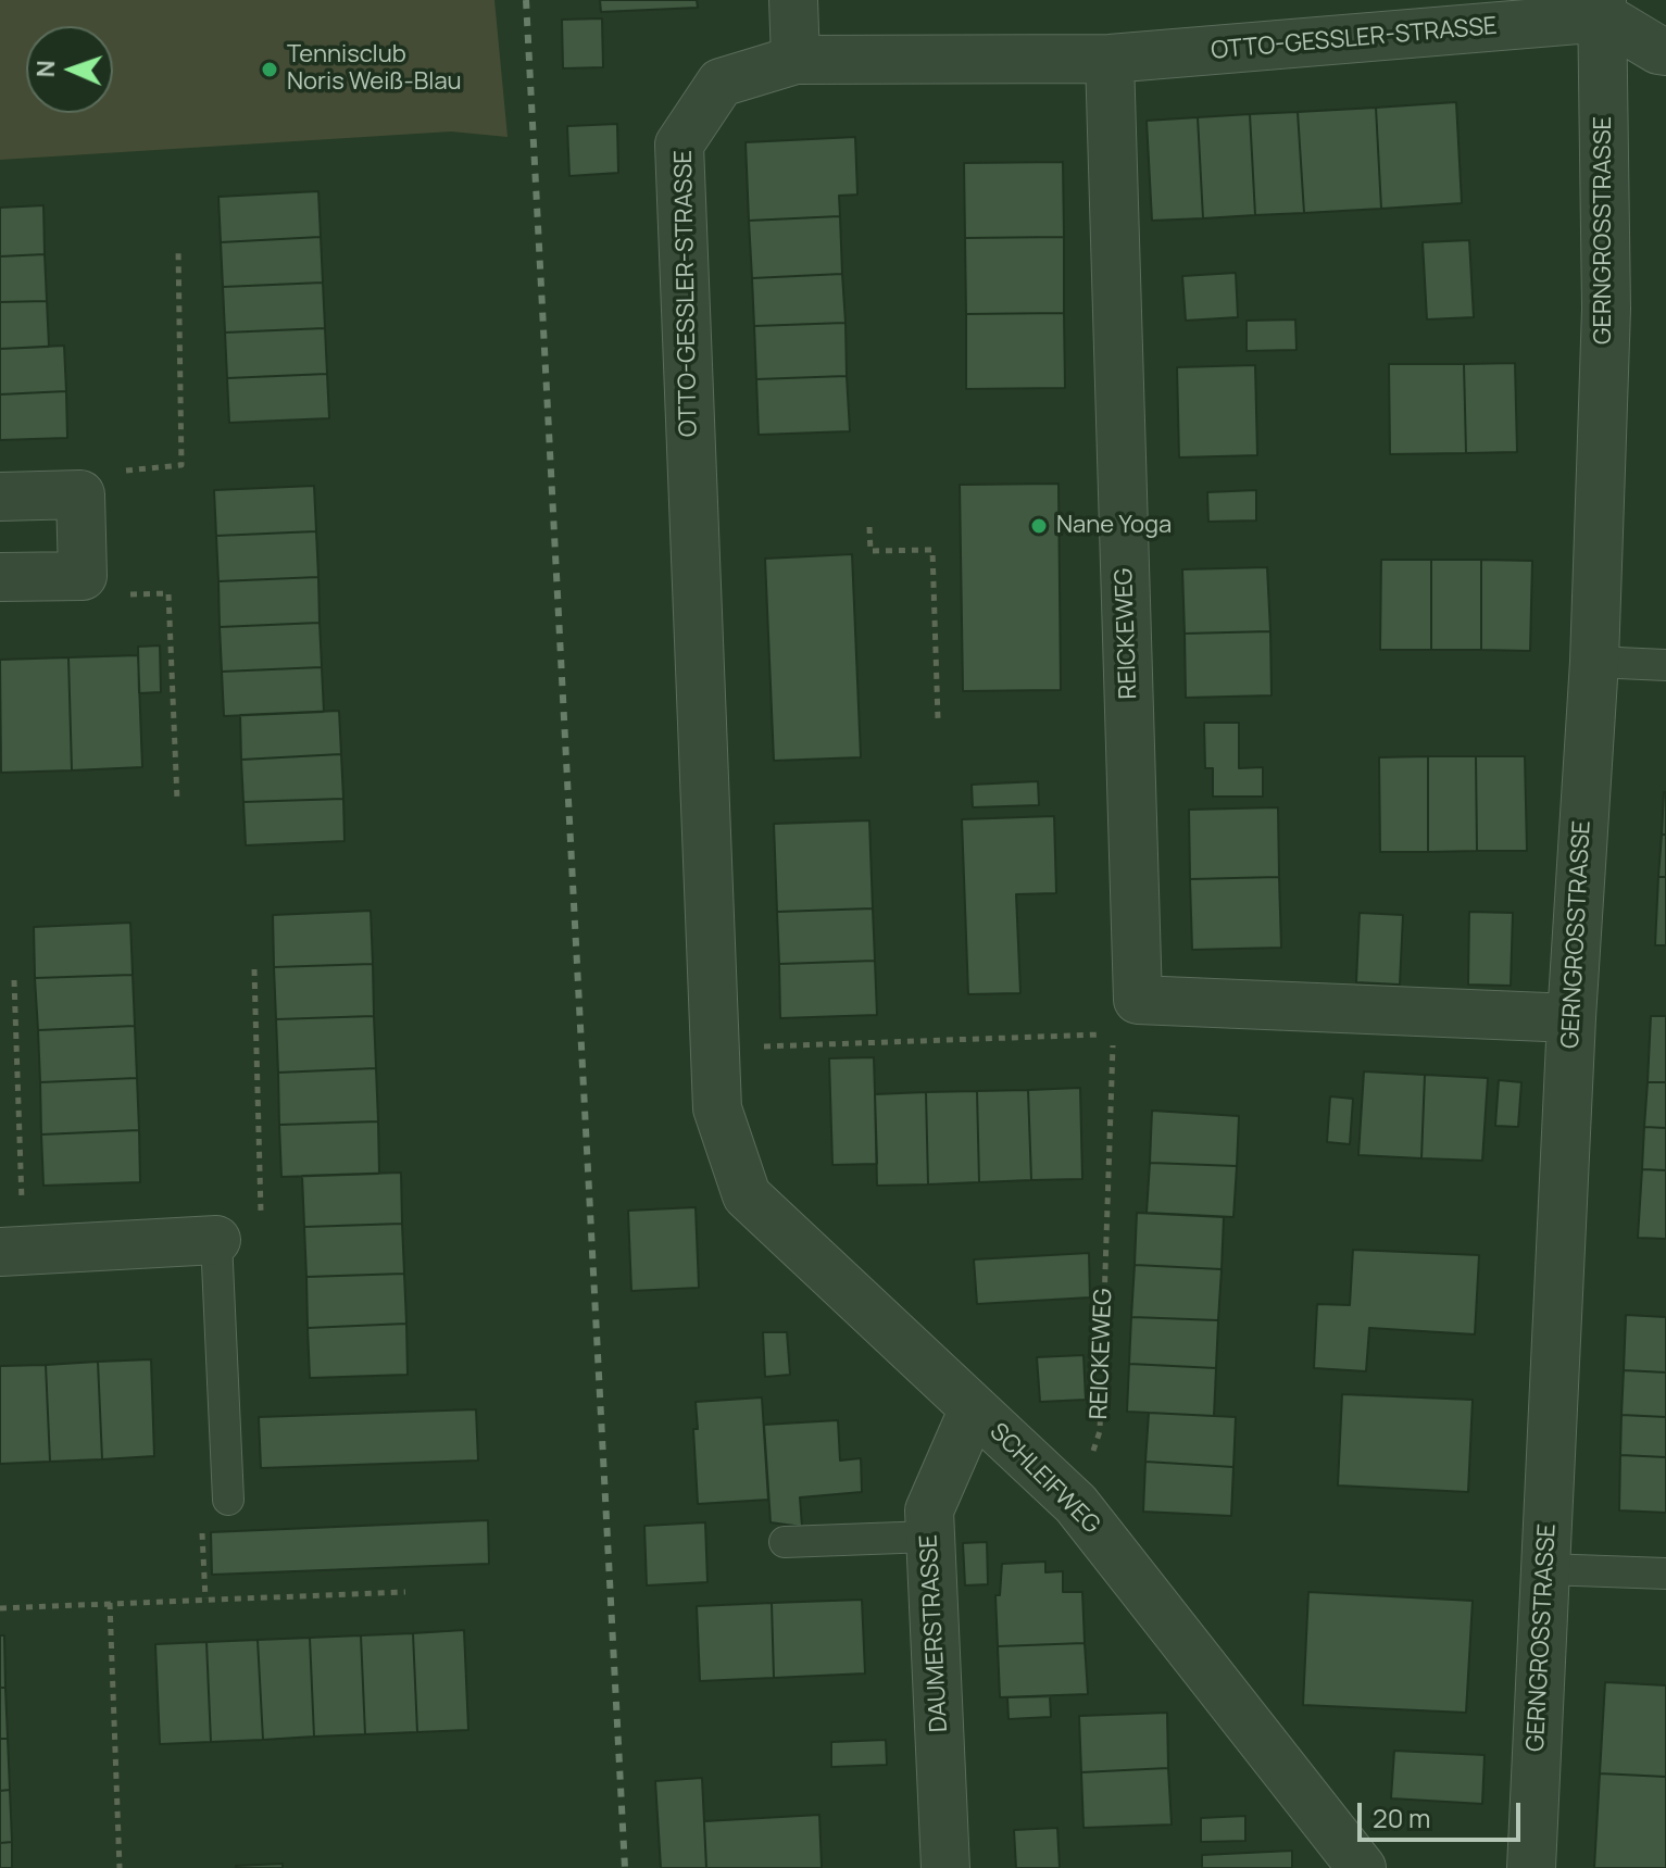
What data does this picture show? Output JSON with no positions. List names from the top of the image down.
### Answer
{
  "streets": {
    "street": [
      "OTTO-GESSLER-STRASSE",
      "GERNGROSSTRASSE",
      "REICKEWEG",
      "SCHLEIFWEG",
      "DAUMERSTRASSE"
    ]
  },
  "crossings": [
    ["OTTO-GESSLER-STRASSE", "GERNGROSSTRASSE"],
    ["OTTO-GESSLER-STRASSE", "REICKEWEG"],
    ["OTTO-GESSLER-STRASSE", "SCHLEIFWEG"],
    ["GERNGROSSTRASSE", "REICKEWEG"],
    ["REICKEWEG", "SCHLEIFWEG"],
    ["SCHLEIFWEG", "DAUMERSTRASSE"]
  ],
  "places": ["Tennisclub Noris Weiß-Blau", "Nane Yoga"],
  "scale_bar": "20 m",
  "north": "left"
}
